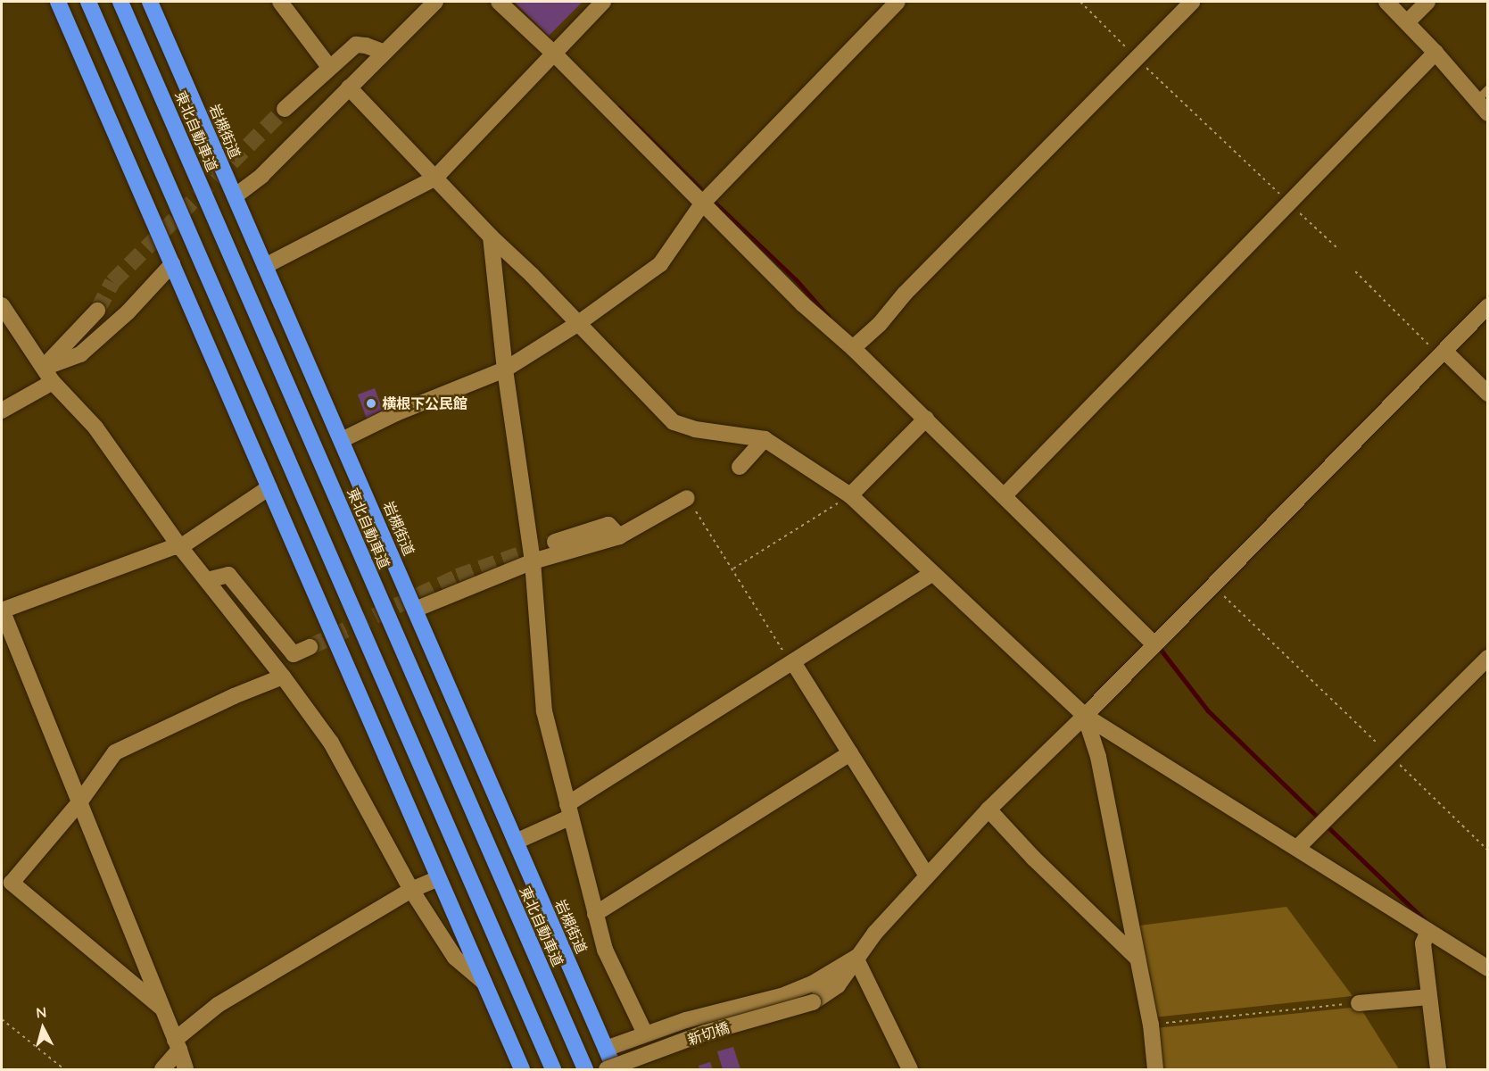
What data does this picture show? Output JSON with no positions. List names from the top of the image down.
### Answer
{
  "streets": {
    "highway": ["東北自動車道", "岩槻街道"],
    "street": ["新切橋"]
  },
  "places": ["横根下公民館"],
  "north": "top"
}
